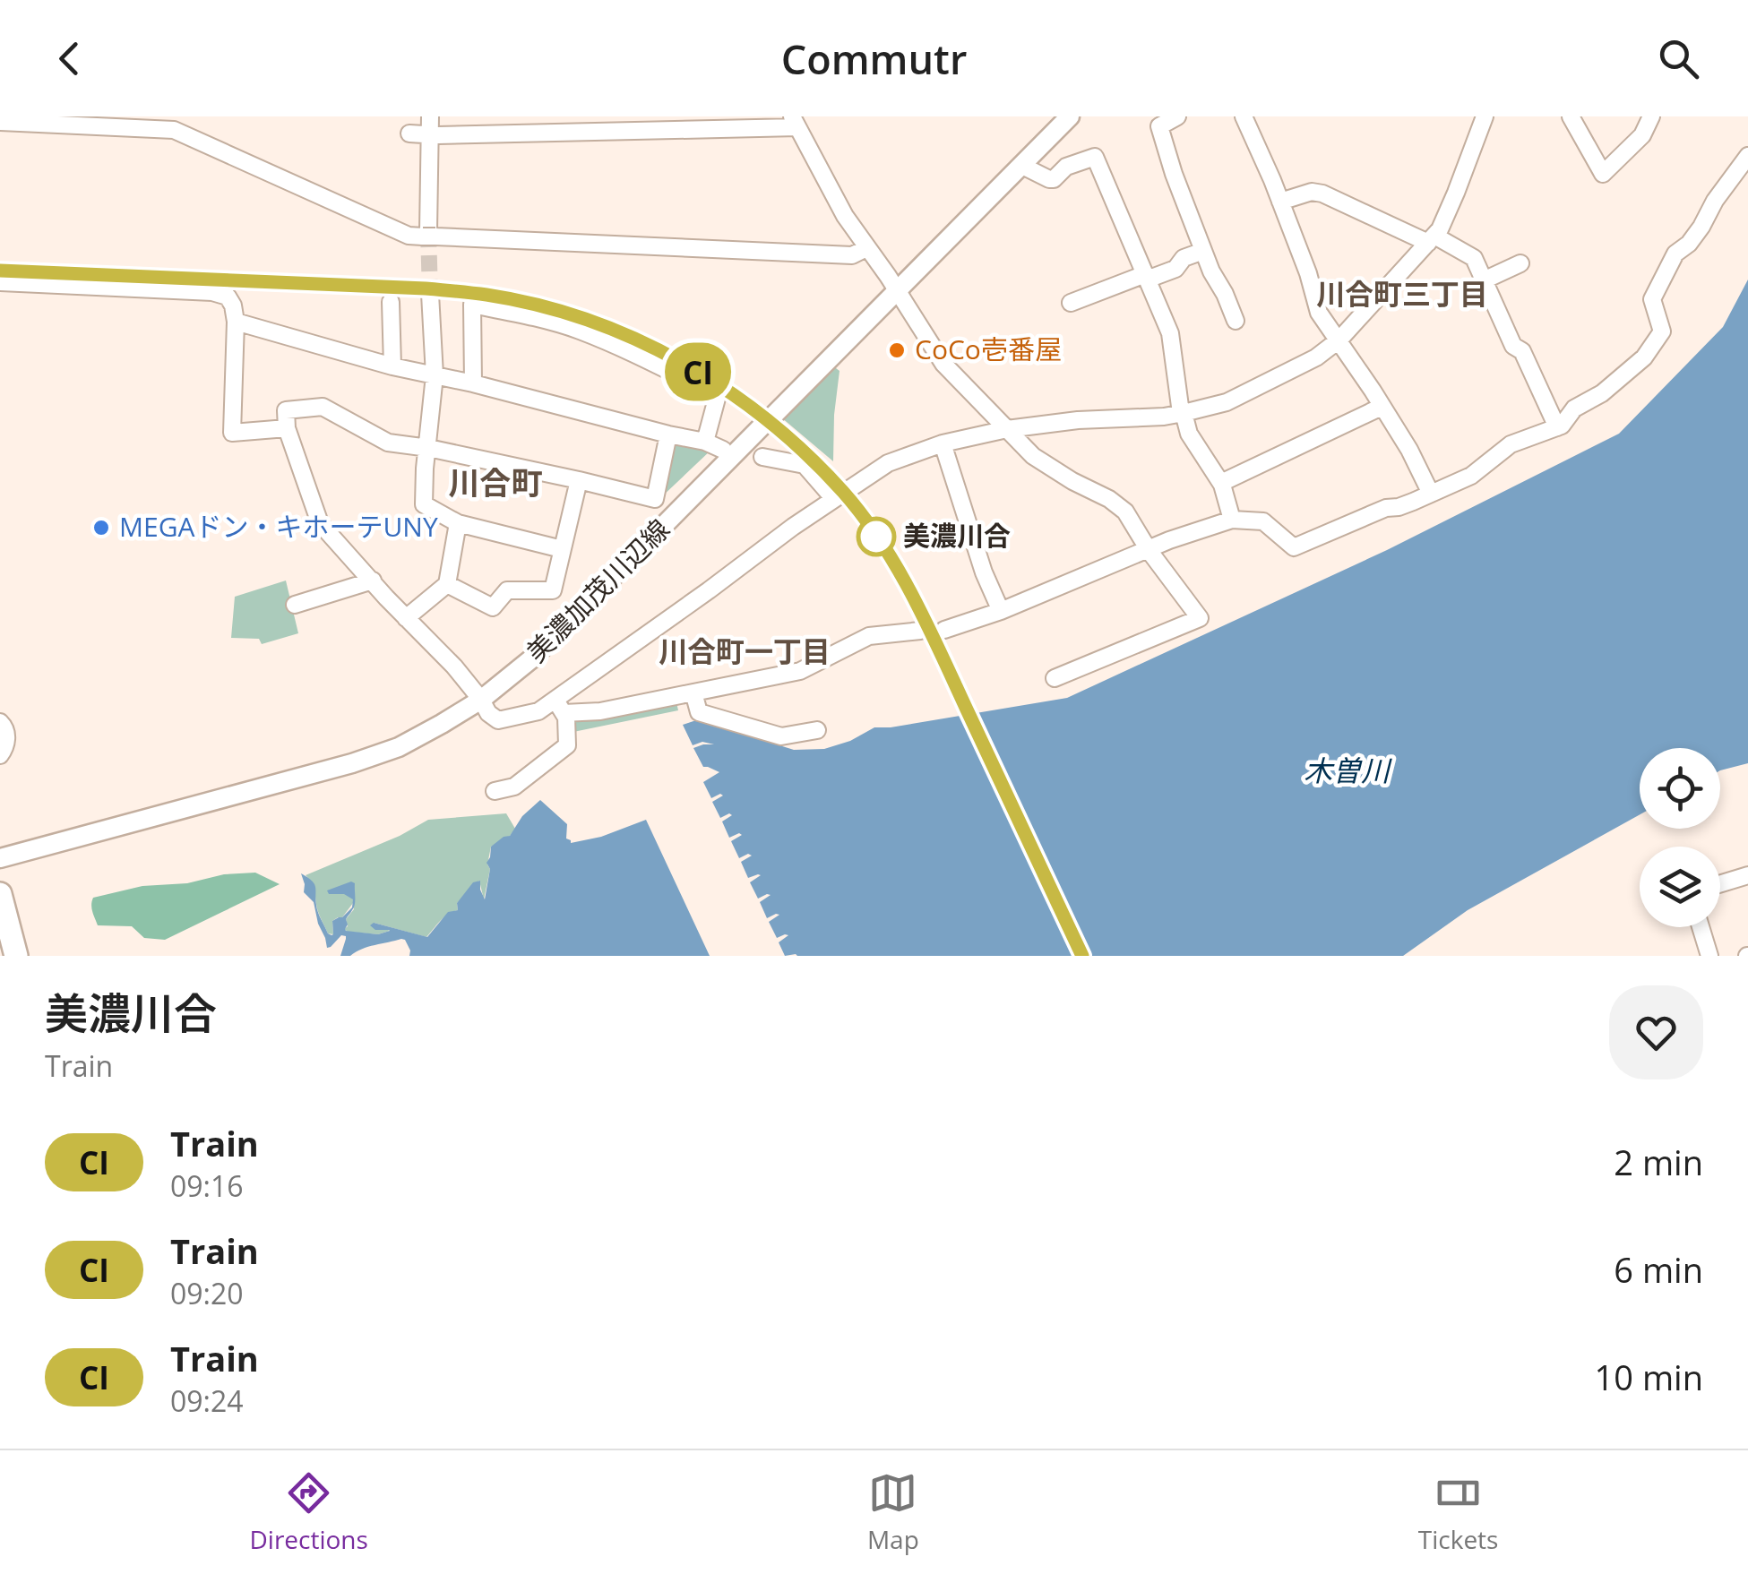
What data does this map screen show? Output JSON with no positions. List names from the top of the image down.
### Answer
{
  "streets": {
    "main road": ["美濃加茂川辺線"]
  },
  "districts": ["川合町三丁目", "川合町", "川合町一丁目"],
  "water": ["木曽川"],
  "places": ["CoCo壱番屋", "MEGAドン・キホーテUNY", "美濃川合"],
  "page": {
    "header": "Commutr",
    "on_map": "CI",
    "heading": ["美濃川合", "Train"],
    "list": [
      {
        "mark": "CI",
        "name": "Train",
        "note": "09:16",
        "value": "2 min"
      },
      {
        "mark": "CI",
        "name": "Train",
        "note": "09:20",
        "value": "6 min"
      },
      {
        "mark": "CI",
        "name": "Train",
        "note": "09:24",
        "value": "10 min"
      }
    ],
    "tabs": ["Directions", "Map", "Tickets"]
  }
}
